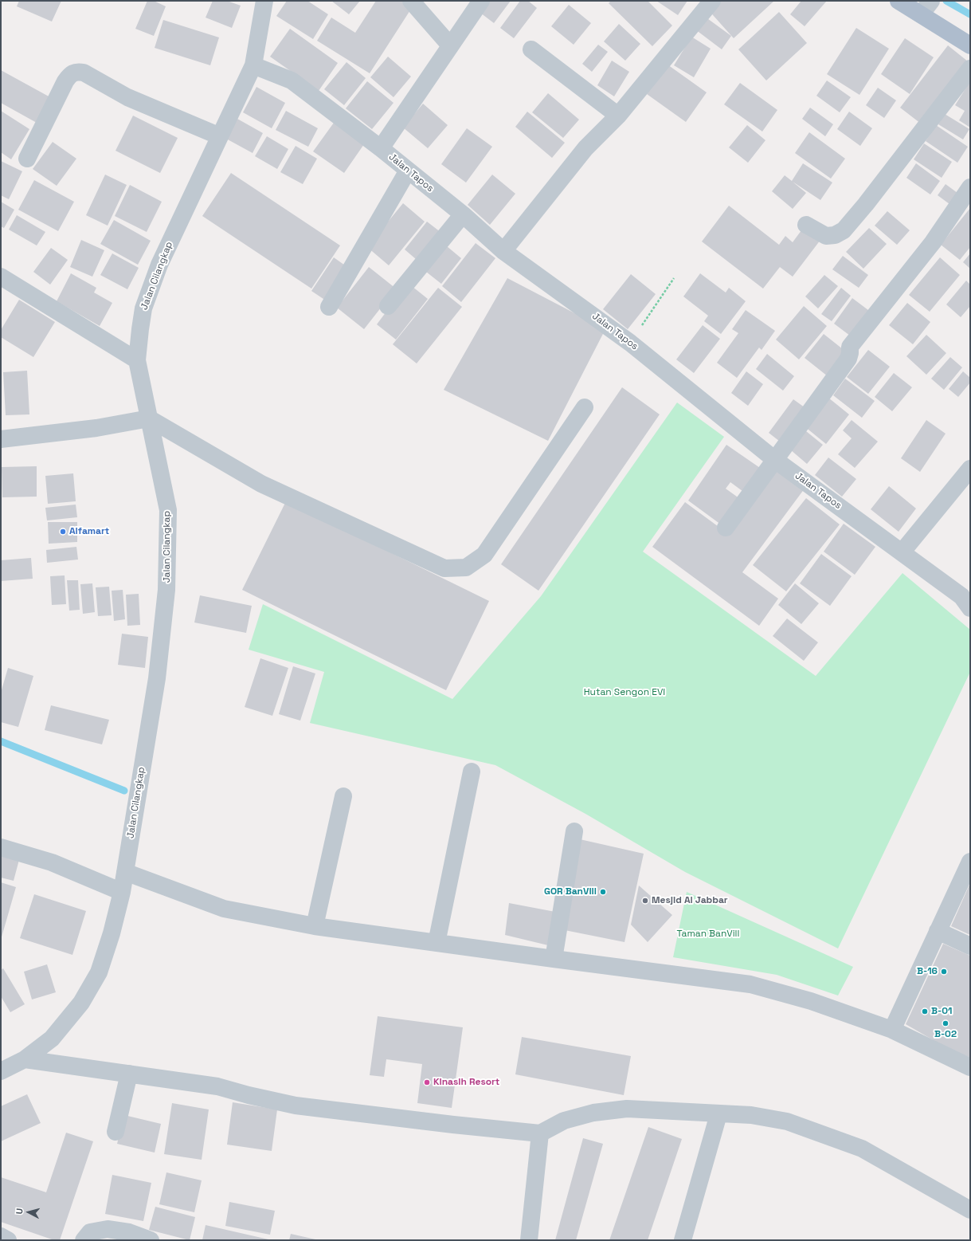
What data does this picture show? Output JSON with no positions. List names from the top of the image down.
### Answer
{
  "streets": {
    "street": ["Jalan Tapos", "Jalan Cilangkap"]
  },
  "crossings": [
    ["Jalan Tapos", "Jalan Cilangkap"]
  ],
  "parks": ["Hutan Sengon EVI", "Taman BanVill"],
  "places": [
    "Alfamart",
    "GOR BanVill",
    "Mesjid Al Jabbar",
    "B-16",
    "B-01",
    "B-02",
    "Kinasih Resort"
  ],
  "north": "left"
}
